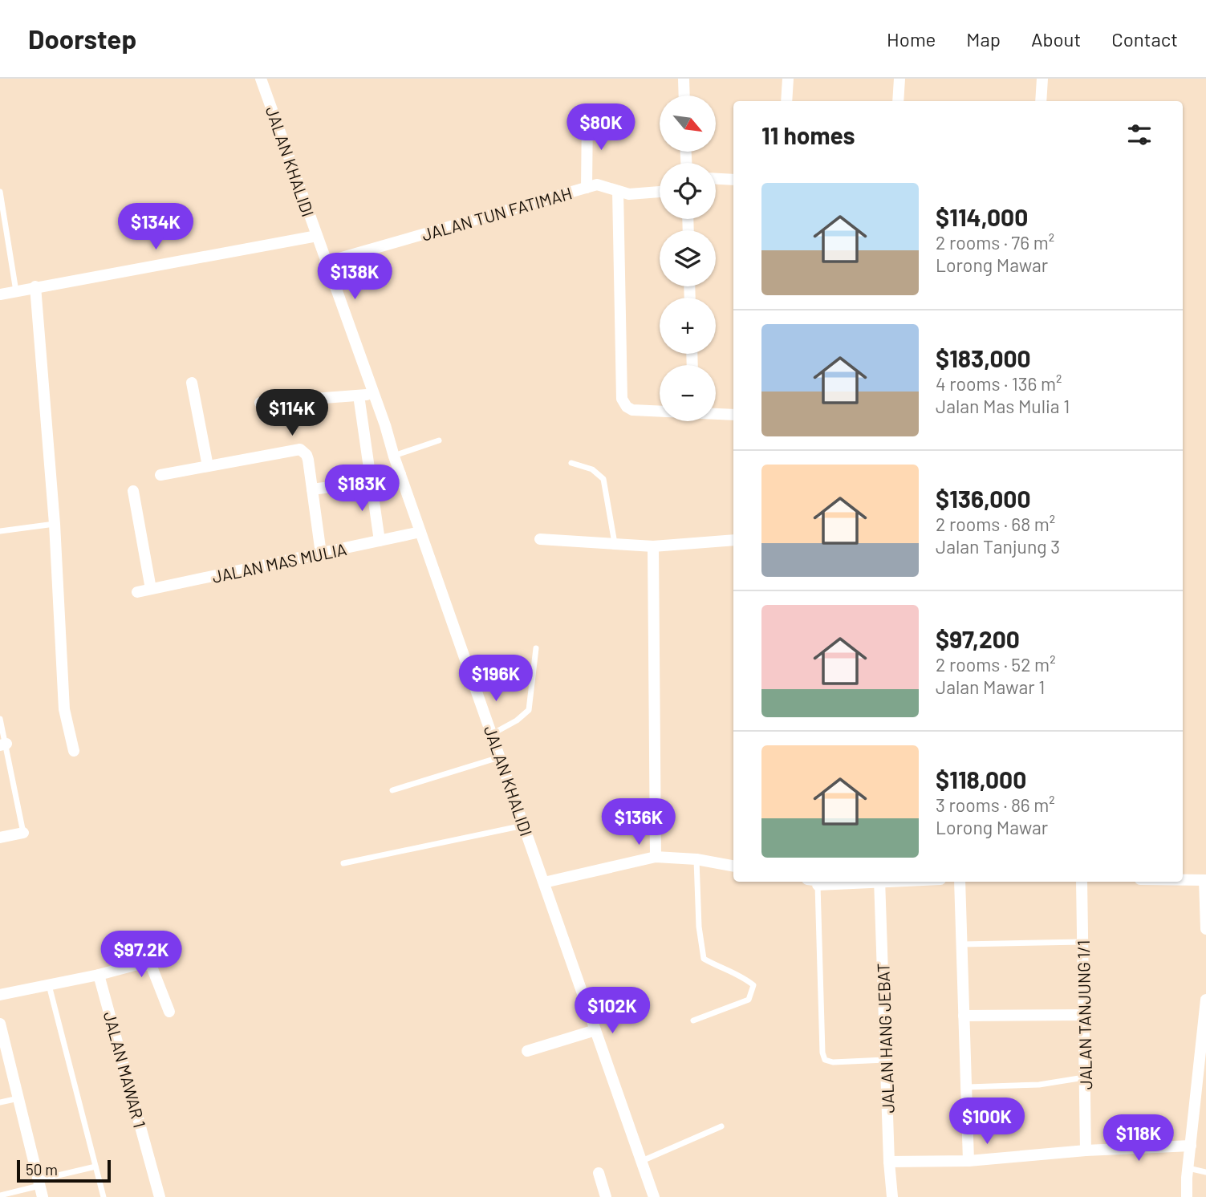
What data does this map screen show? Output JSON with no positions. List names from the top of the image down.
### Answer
{
  "streets": {
    "street": [
      "JALAN KHALIDI",
      "JALAN TUN FATIMAH",
      "JALAN MAS MULIA",
      "JALAN TANJUNG 1/1",
      "JALAN HANG JEBAT",
      "JALAN MAWAR 1"
    ]
  },
  "crossings": [
    ["JALAN KHALIDI", "JALAN TUN FATIMAH"],
    ["JALAN KHALIDI", "JALAN MAS MULIA"]
  ],
  "scale_bar": "50 m",
  "north": "bottom right",
  "page": {
    "header": "Doorstep",
    "nav": [
      "Home",
      "Map",
      "About",
      "Contact"
    ],
    "map_buttons": ["+", "−"],
    "heading": "11 homes",
    "price": [
      "$80K",
      "$134K",
      "$138K",
      "$114K",
      "$183K",
      "$196K",
      "$136K",
      "$97.2K",
      "$102K",
      "$100K",
      "$118K"
    ],
    "list": [
      {
        "name": "$114,000",
        "note": "2 rooms · 76 m² · Lorong Mawar"
      },
      {
        "name": "$183,000",
        "note": "4 rooms · 136 m² · Jalan Mas Mulia 1"
      },
      {
        "name": "$136,000",
        "note": "2 rooms · 68 m² · Jalan Tanjung 3"
      },
      {
        "name": "$97,200",
        "note": "2 rooms · 52 m² · Jalan Mawar 1"
      },
      {
        "name": "$118,000",
        "note": "3 rooms · 86 m² · Lorong Mawar"
      }
    ],
    "scale": "50 m"
  }
}
